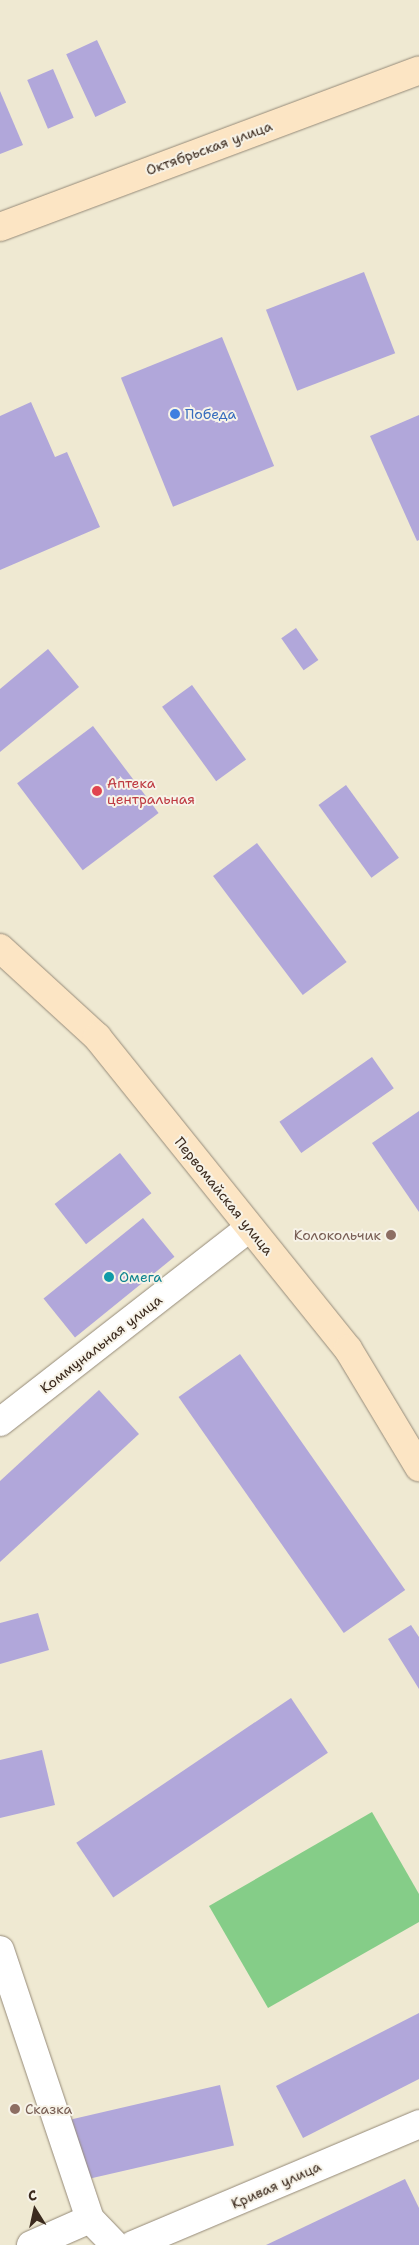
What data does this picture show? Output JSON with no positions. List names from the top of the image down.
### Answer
{
  "streets": {
    "street": [
      "Октябрьская улица",
      "Первомайская улица",
      "Коммунальная улица",
      "Кривая улица"
    ]
  },
  "crossings": [
    ["Первомайская улица", "Коммунальная улица"]
  ],
  "places": [
    "Победа",
    "Аптека центральная",
    "Колокольчик",
    "Омега",
    "Сказка"
  ],
  "north": "top"
}
